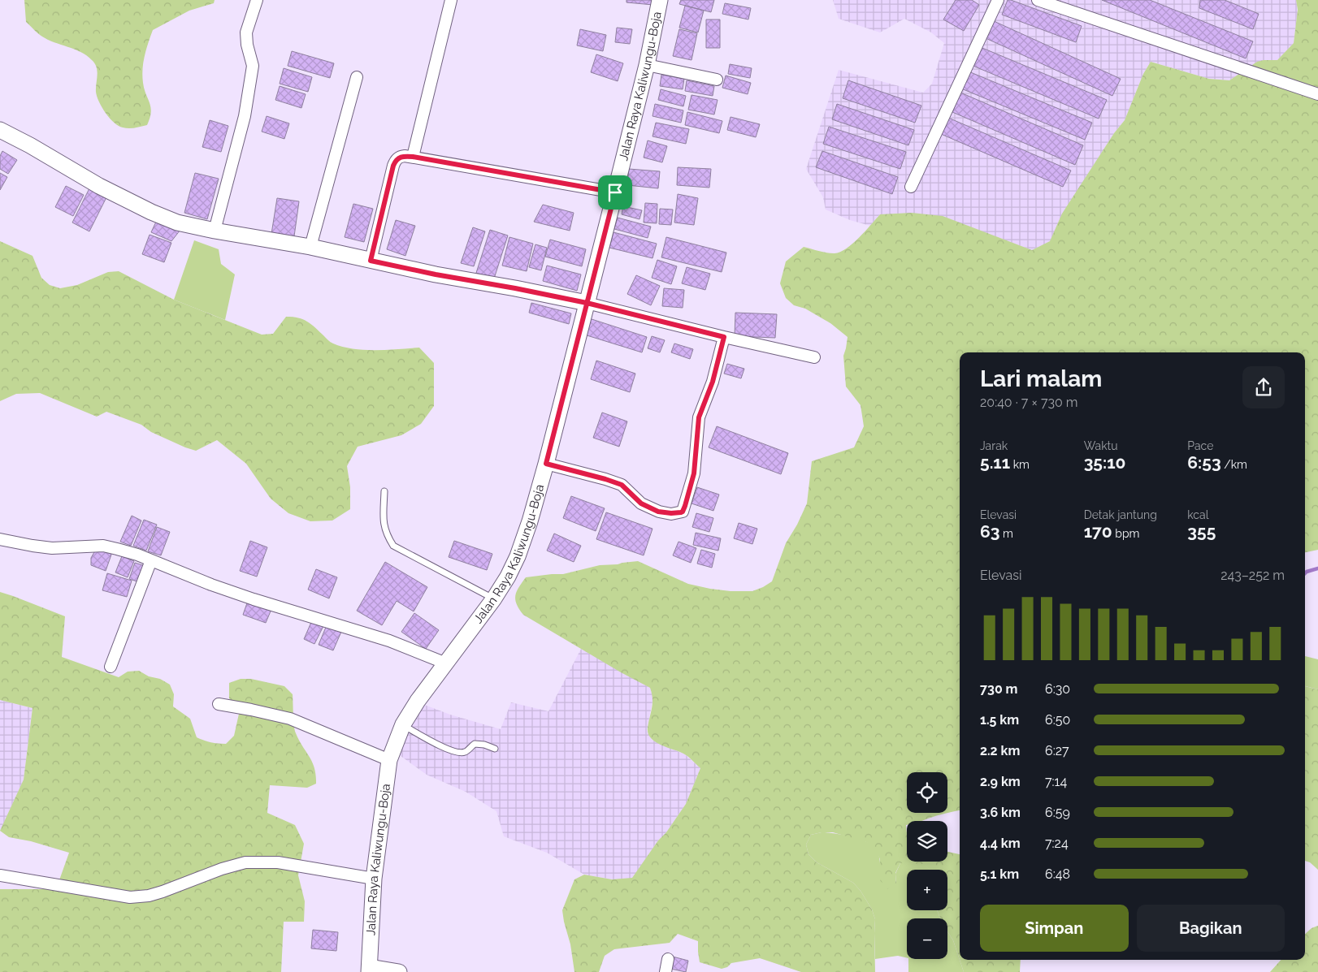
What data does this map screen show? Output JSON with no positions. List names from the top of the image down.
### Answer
{
  "streets": {
    "main road": ["Jalan Raya Kaliwungu-Boja"]
  },
  "page": {
    "heading": ["Lari malam", "20:40 · 7 × 730 m"],
    "stats": [
      ["Jarak", "5.11 km"],
      ["Waktu", "35:10"],
      ["Pace", "6:53 /km"],
      ["Elevasi", "63 m"],
      ["Detak jantung", "170 bpm"],
      ["kcal", "355"]
    ],
    "chart": ["Elevasi", "243–252 m"],
    "list": [
      {
        "name": "730 m",
        "note": "6:30"
      },
      {
        "name": "1.5 km",
        "note": "6:50"
      },
      {
        "name": "2.2 km",
        "note": "6:27"
      },
      {
        "name": "2.9 km",
        "note": "7:14"
      },
      {
        "name": "3.6 km",
        "note": "6:59"
      },
      {
        "name": "4.4 km",
        "note": "7:24"
      },
      {
        "name": "5.1 km",
        "note": "6:48"
      }
    ],
    "map_buttons": ["+", "−"],
    "buttons": ["Simpan", "Bagikan"]
  }
}
